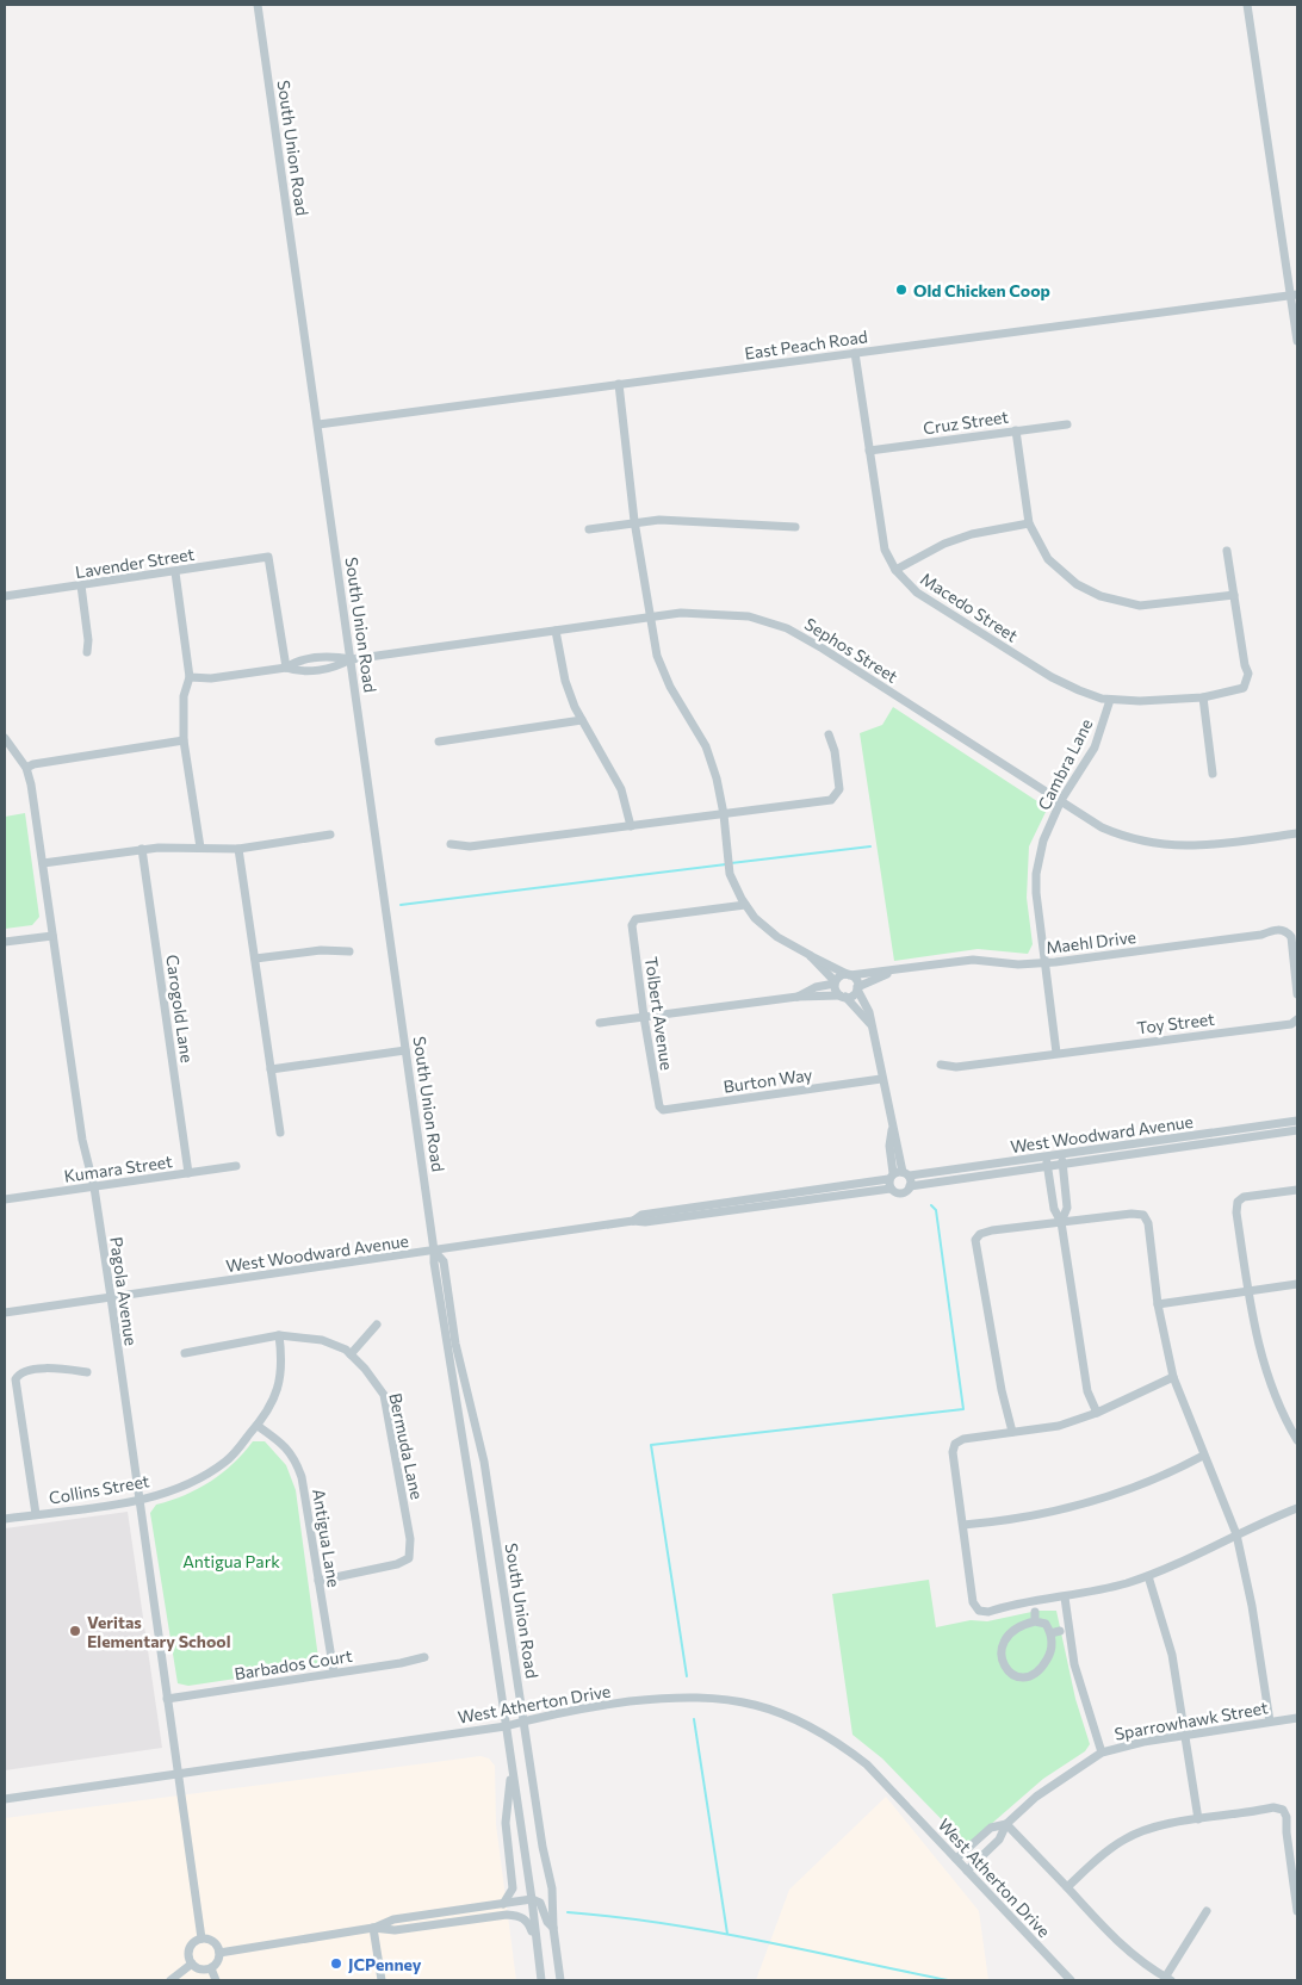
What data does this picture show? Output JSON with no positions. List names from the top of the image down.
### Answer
{
  "streets": {
    "street": [
      "South Union Road",
      "East Peach Road",
      "Cruz Street",
      "Lavender Street",
      "Macedo Street",
      "Sephos Street",
      "Cambra Lane",
      "Maehl Drive",
      "Carogold Lane",
      "Tolbert Avenue",
      "Toy Street",
      "Burton Way",
      "West Woodward Avenue",
      "Kumara Street",
      "Pagola Avenue",
      "Bermuda Lane",
      "Collins Street",
      "Antigua Lane",
      "Barbados Court",
      "West Atherton Drive",
      "Sparrowhawk Street"
    ]
  },
  "crossings": [
    ["South Union Road", "East Peach Road"],
    ["South Union Road", "Sephos Street"],
    ["South Union Road", "West Woodward Avenue"],
    ["South Union Road", "West Atherton Drive"],
    ["East Peach Road", "Macedo Street"],
    ["Cruz Street", "Macedo Street"],
    ["Lavender Street", "Sephos Street"],
    ["Macedo Street", "Cambra Lane"],
    ["Sephos Street", "Cambra Lane"],
    ["Cambra Lane", "Maehl Drive"],
    ["Cambra Lane", "Toy Street"],
    ["Carogold Lane", "Kumara Street"],
    ["Tolbert Avenue", "Burton Way"],
    ["West Woodward Avenue", "Pagola Avenue"],
    ["Kumara Street", "Pagola Avenue"],
    ["Pagola Avenue", "Collins Street"],
    ["Pagola Avenue", "Barbados Court"],
    ["Pagola Avenue", "West Atherton Drive"],
    ["Bermuda Lane", "Collins Street"],
    ["Bermuda Lane", "Antigua Lane"],
    ["Collins Street", "Antigua Lane"],
    ["Antigua Lane", "Barbados Court"]
  ],
  "parks": ["Antigua Park"],
  "places": ["Old Chicken Coop", "Veritas Elementary School", "JCPenney"]
}
